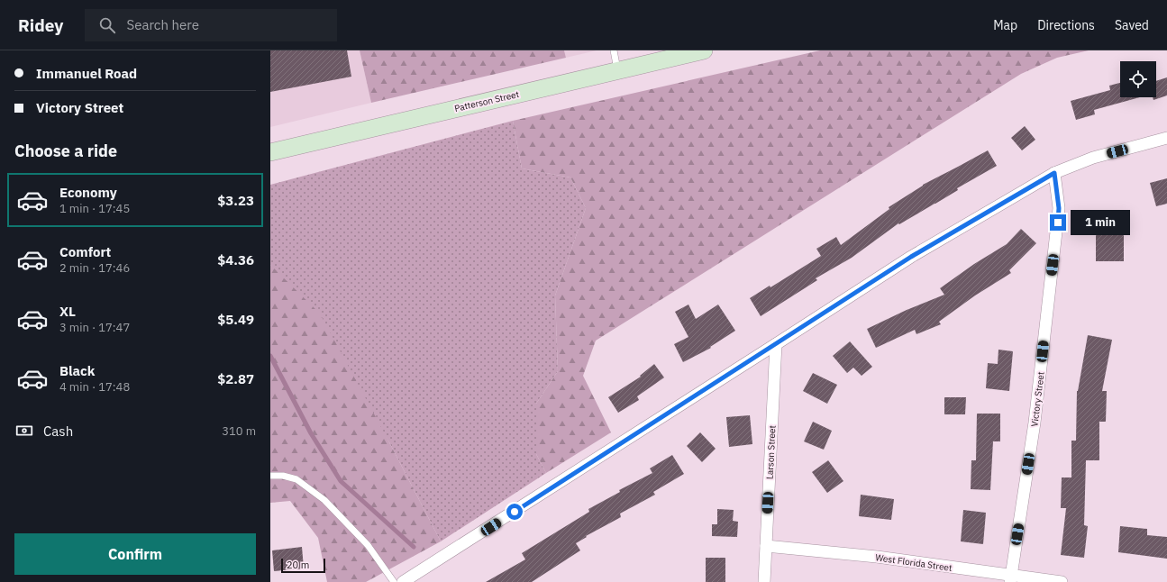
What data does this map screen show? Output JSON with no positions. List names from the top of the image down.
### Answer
{
  "streets": {
    "main road": ["Patterson Street"],
    "street": ["Victory Street", "Larson Street", "West Florida Street"]
  },
  "crossings": [
    ["Victory Street", "West Florida Street"],
    ["Larson Street", "West Florida Street"]
  ],
  "scale_bar": "20 m",
  "page": {
    "header": "Ridey",
    "search": "Search here",
    "nav": ["Map", "Directions", "Saved"],
    "banner": ["Immanuel Road", "Victory Street"],
    "heading": "Choose a ride",
    "list": [
      {
        "name": "Economy",
        "note": "1 min · 17:45",
        "value": "$3.23"
      },
      {
        "name": "Comfort",
        "note": "2 min · 17:46",
        "value": "$4.36"
      },
      {
        "name": "XL",
        "note": "3 min · 17:47",
        "value": "$5.49"
      },
      {
        "name": "Black",
        "note": "4 min · 17:48",
        "value": "$2.87"
      }
    ],
    "bubble": "1 min",
    "pay": ["Cash", "310 m"],
    "buttons": "Confirm",
    "scale": "20 m"
  }
}
